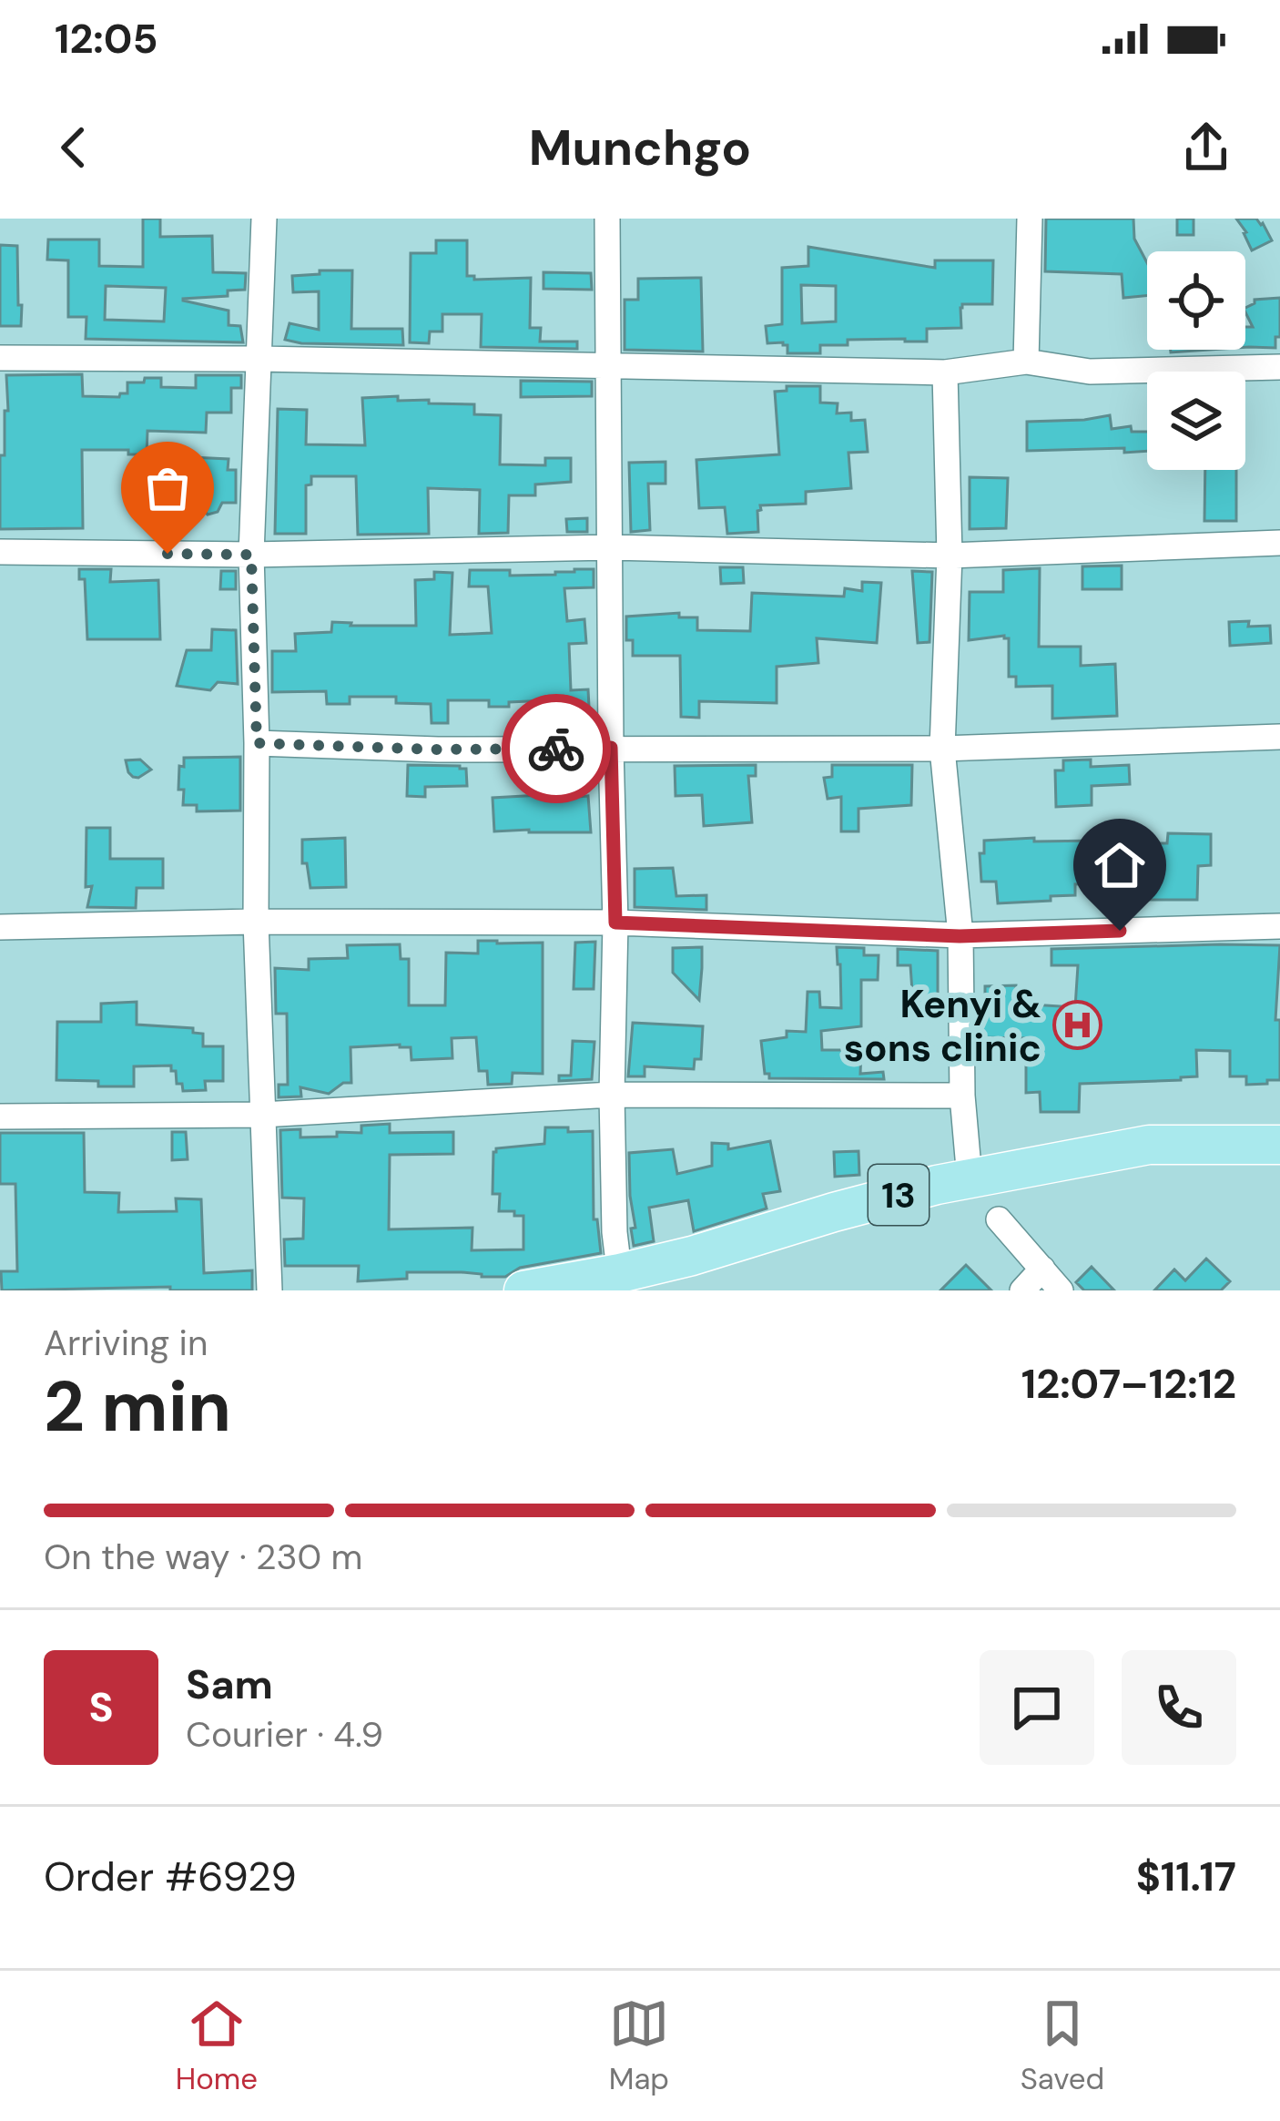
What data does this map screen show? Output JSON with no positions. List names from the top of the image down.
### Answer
{
  "streets": {
    "main road": ["13"]
  },
  "places": {
    "hospital": ["Kenyi & sons clinic"]
  },
  "page": {
    "status": "12:05",
    "header": "Munchgo",
    "heading": ["2 min", "Arriving in", "12:07–12:12"],
    "panel": [
      "Sam",
      "Courier · 4.9",
      "Order #6929",
      "$11.17"
    ],
    "bar": "On the way · 230 m",
    "round": "S",
    "tabs": ["Home", "Map", "Saved"]
  }
}
